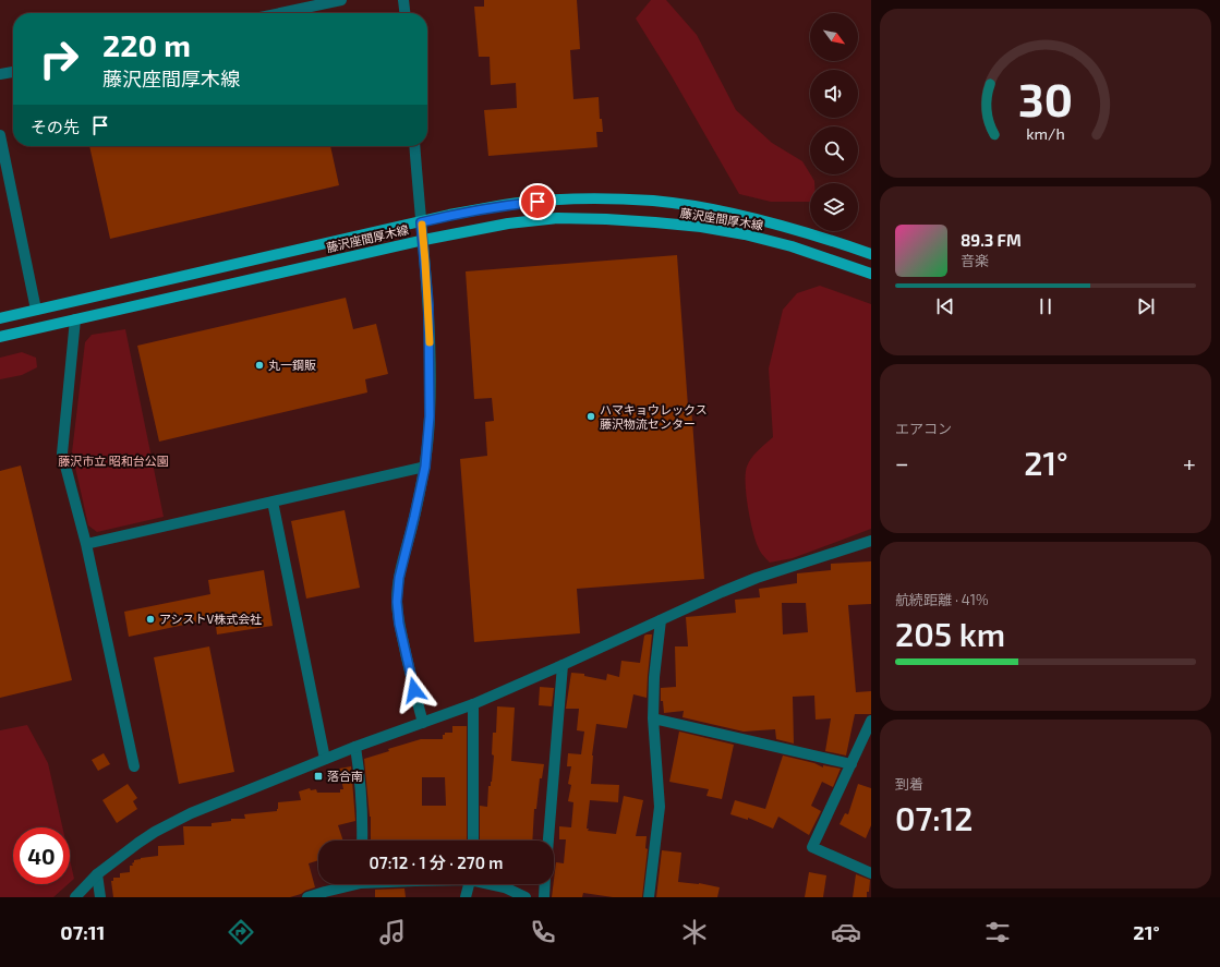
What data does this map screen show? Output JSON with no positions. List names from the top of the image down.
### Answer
{
  "streets": {
    "main road": ["藤沢座間厚木線"]
  },
  "parks": ["藤沢市立 昭和台公園"],
  "places": {
    "other": ["丸一鋼販", "ハマキョウレックス 藤沢物流センター", "アシストV株式会社"],
    "transit": ["落合南"]
  },
  "north": "bottom right",
  "page": {
    "turn": ["220 m", "藤沢座間厚木線"],
    "then": "その先",
    "song": ["89.3 FM", "音楽"],
    "tile": [
      "エアコン",
      ["航続距離 · 41%", "205 km"],
      ["到着", "07:12"]
    ],
    "heat": ["−", "21°", "+"],
    "limit": "40",
    "trip": "07:12 · 1 分 · 270 m",
    "tabs": ["07:11", "21°"],
    "gauge": ["30", "km/h"]
  }
}
